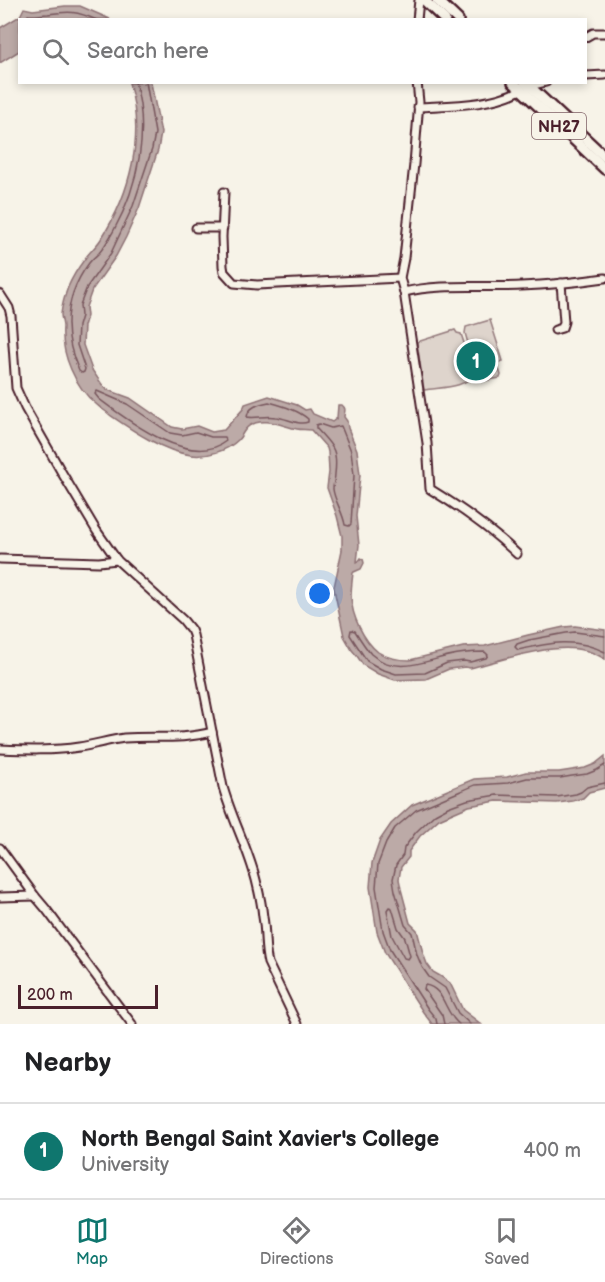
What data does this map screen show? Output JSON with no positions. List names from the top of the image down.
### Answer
{
  "streets": {
    "highway": ["NH27"]
  },
  "scale_bar": "200 m",
  "page": {
    "search": "Search here",
    "pins": "1",
    "scale": "200 m",
    "heading": "Nearby",
    "list": [
      {
        "mark": "1",
        "name": "North Bengal Saint Xavier's College",
        "note": "University",
        "value": "400 m"
      }
    ],
    "nav": ["Map", "Directions", "Saved"]
  }
}
